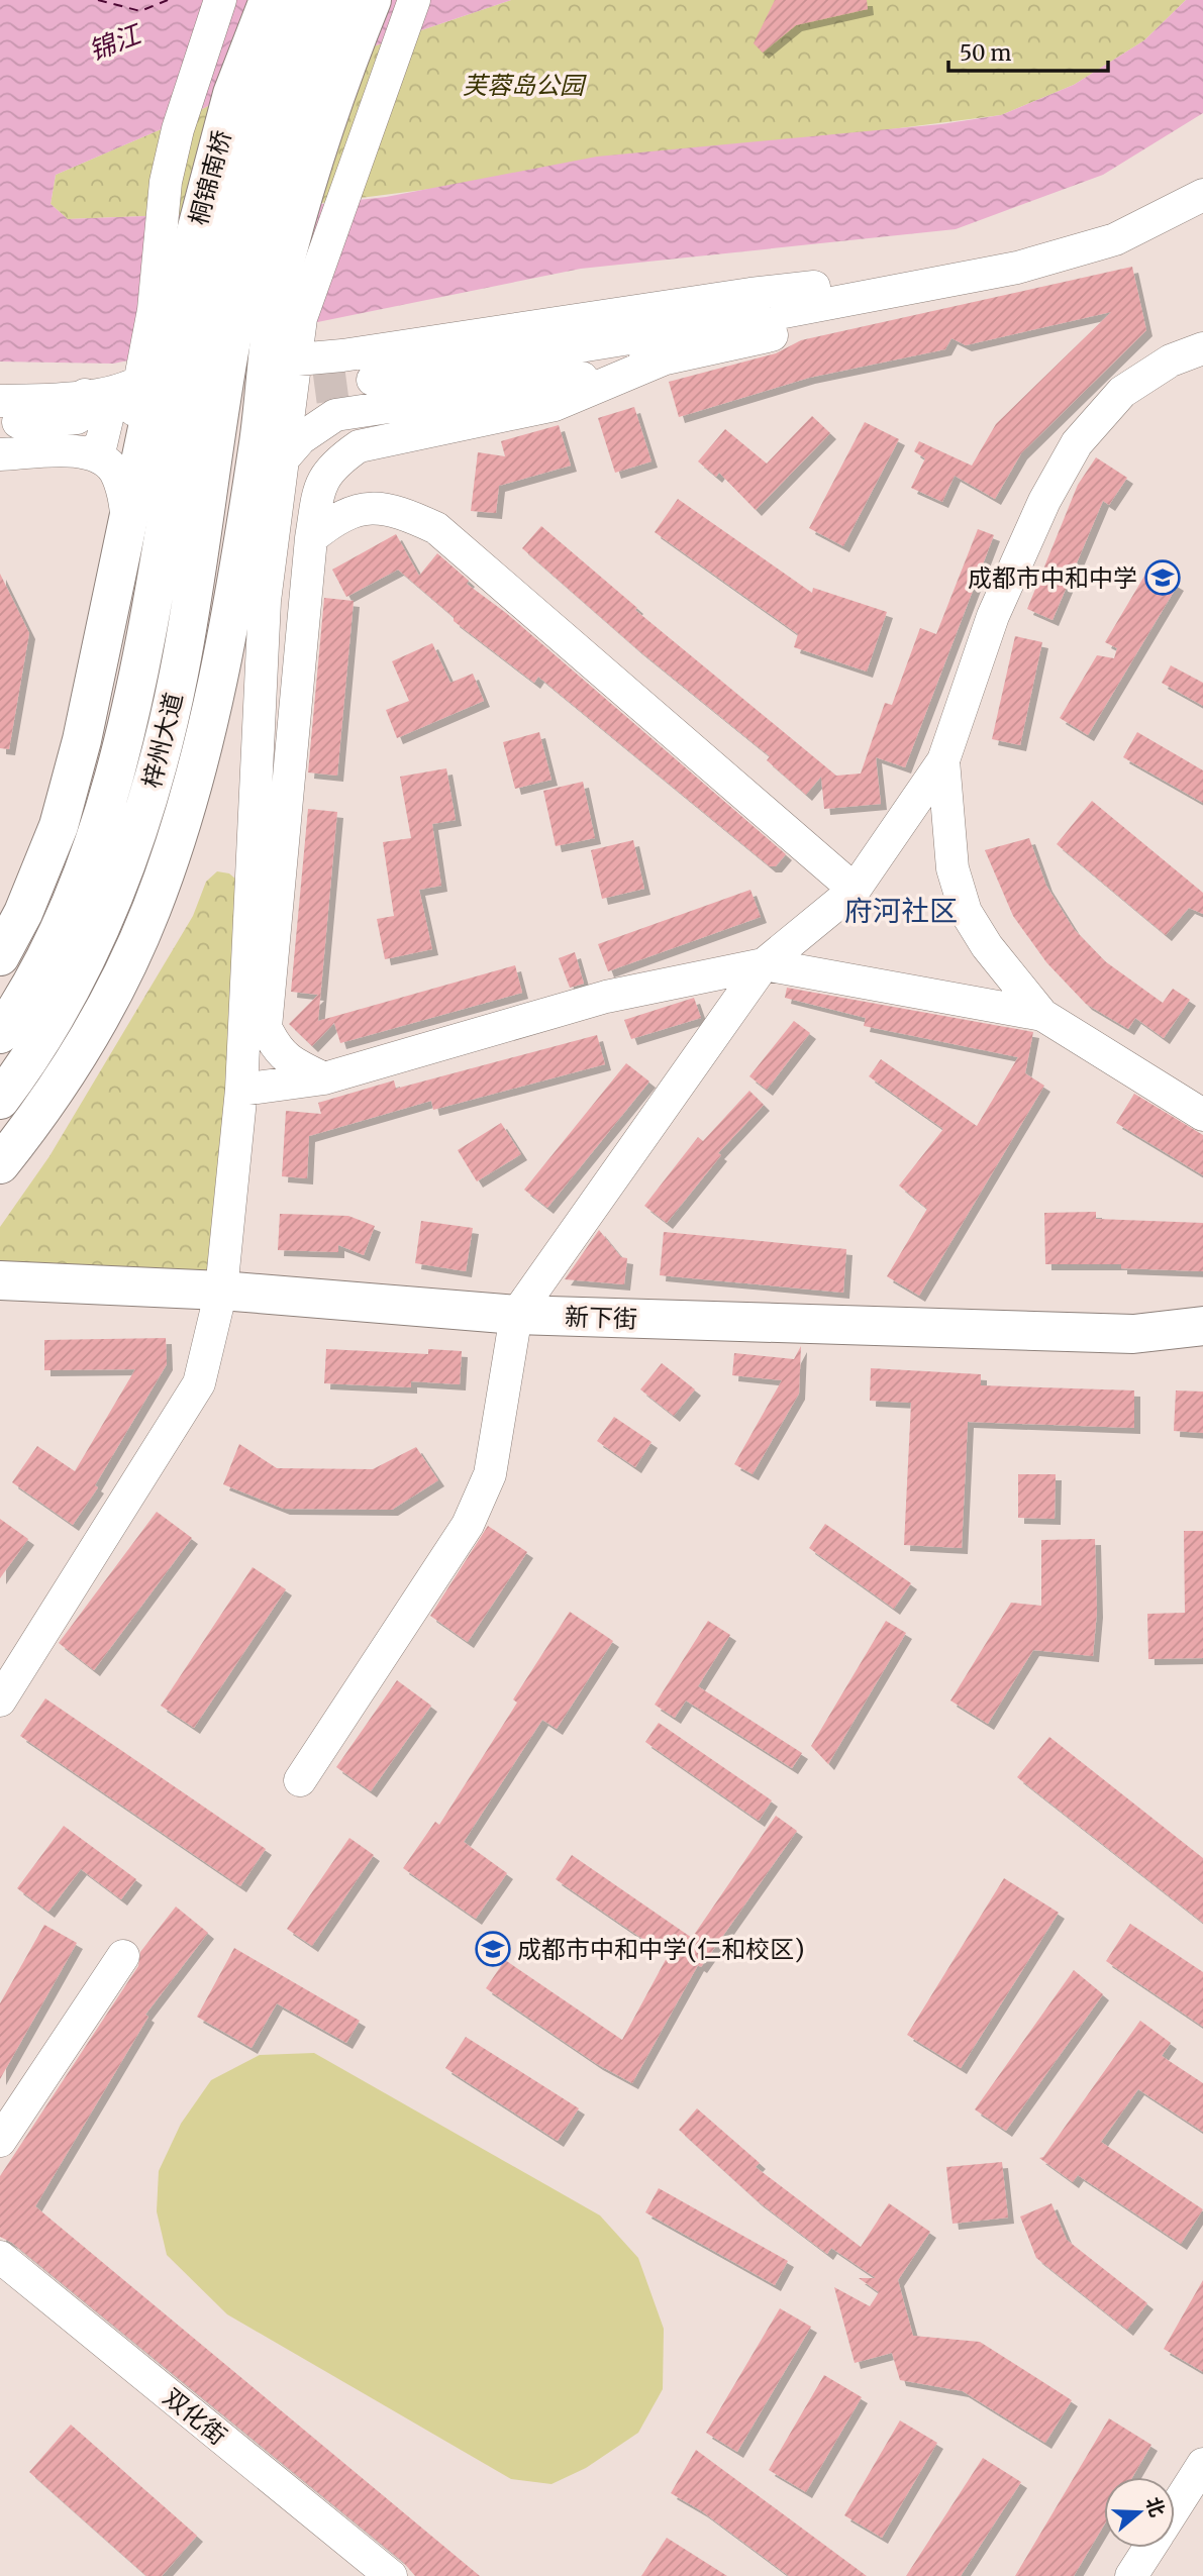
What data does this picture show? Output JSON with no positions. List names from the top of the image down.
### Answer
{
  "streets": {
    "main road": ["桐锦南桥", "梓州大道", "新下街"],
    "street": ["双化街"]
  },
  "crossings": [
    ["桐锦南桥", "梓州大道"]
  ],
  "districts": ["府河社区"],
  "water": ["锦江"],
  "parks": ["芙蓉岛公园"],
  "places": {
    "school or university": ["成都市中和中学", "成都市中和中学(仁和校区)"]
  },
  "scale_bar": "50 m",
  "north": "right"
}
